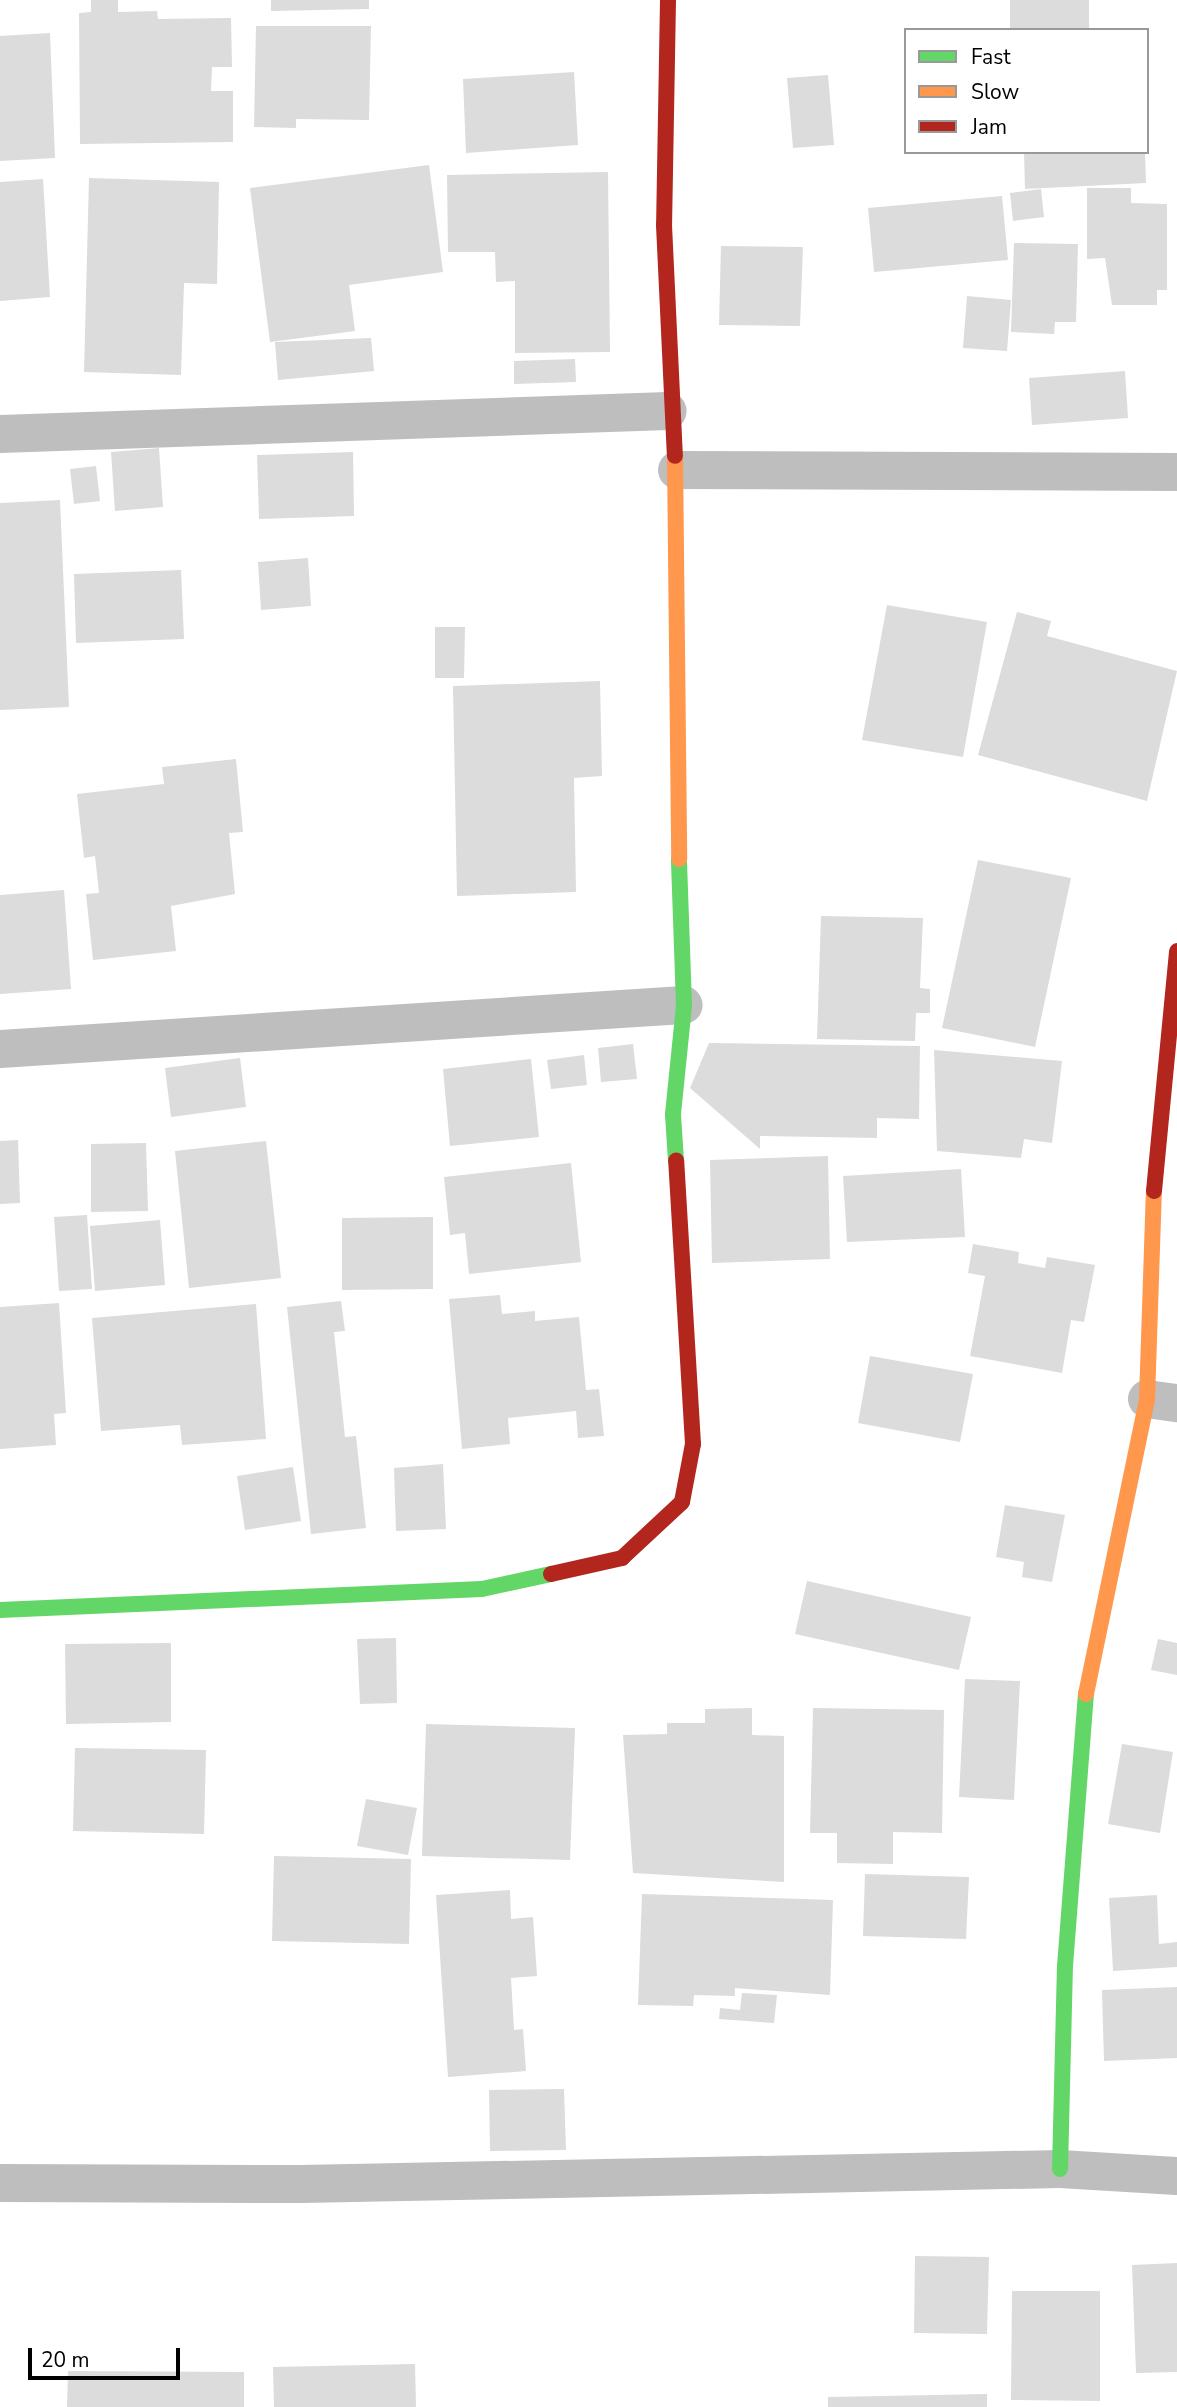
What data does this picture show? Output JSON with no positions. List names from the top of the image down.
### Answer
{
  "legend": ["Fast", "Slow", "Jam"],
  "scale_bar": "20 m"
}
